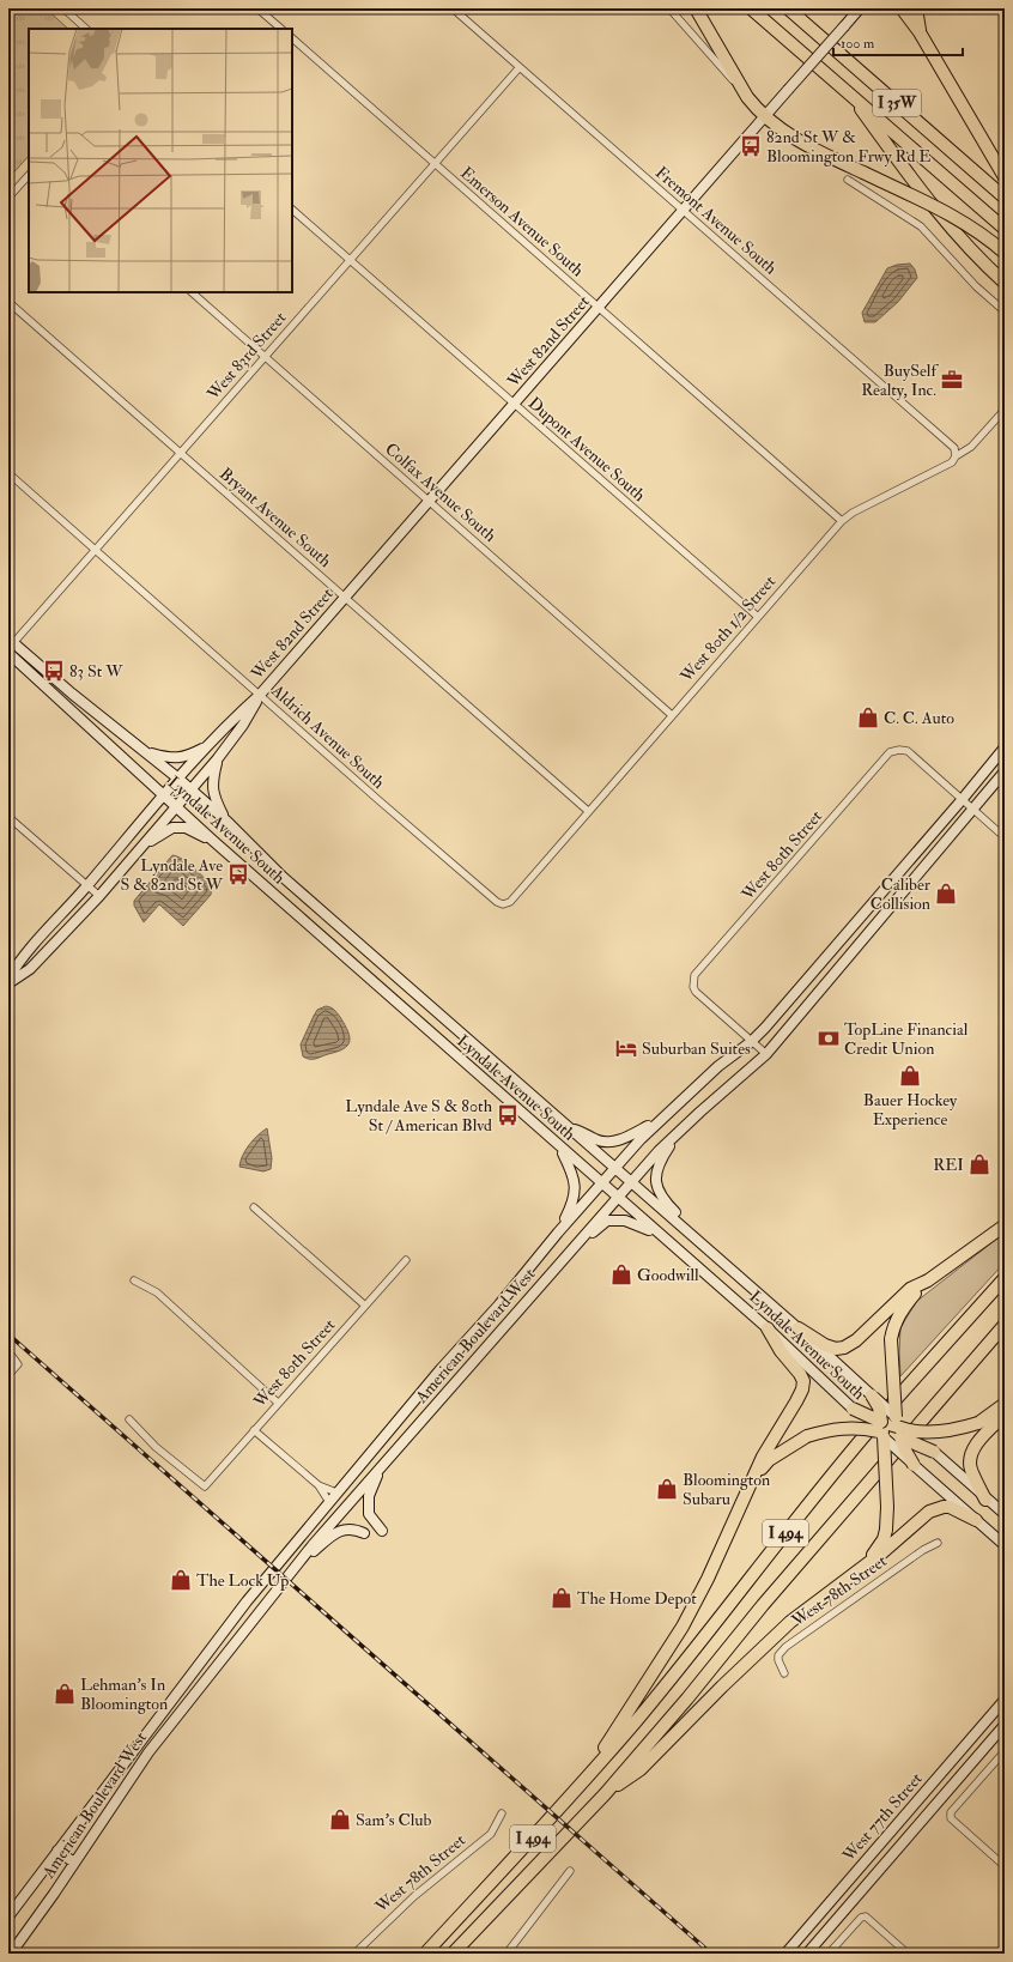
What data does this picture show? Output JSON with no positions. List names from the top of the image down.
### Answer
{
  "streets": {
    "highway": ["I 35W", "I 494"],
    "main road": [
      "West 82nd Street",
      "Lyndale Avenue South",
      "American Boulevard West",
      "West 77th Street"
    ],
    "street": [
      "Fremont Avenue South",
      "Emerson Avenue South",
      "West 83rd Street",
      "Dupont Avenue South",
      "Colfax Avenue South",
      "Bryant Avenue South",
      "West 80th 1/2 Street",
      "Aldrich Avenue South",
      "West 80th Street",
      "West 78th Street"
    ]
  },
  "crossings": [
    ["Fremont Avenue South", "West 82nd Street"],
    ["Fremont Avenue South", "West 83rd Street"],
    ["Fremont Avenue South", "West 80th 1/2 Street"],
    ["Emerson Avenue South", "West 82nd Street"],
    ["Emerson Avenue South", "West 83rd Street"],
    ["Emerson Avenue South", "West 80th 1/2 Street"],
    ["West 82nd Street", "Dupont Avenue South"],
    ["West 82nd Street", "Colfax Avenue South"],
    ["West 82nd Street", "Bryant Avenue South"],
    ["West 82nd Street", "Aldrich Avenue South"],
    ["West 82nd Street", "Lyndale Avenue South"],
    ["West 83rd Street", "Dupont Avenue South"],
    ["West 83rd Street", "Colfax Avenue South"],
    ["West 83rd Street", "Bryant Avenue South"],
    ["West 83rd Street", "Aldrich Avenue South"],
    ["West 83rd Street", "Lyndale Avenue South"],
    ["Dupont Avenue South", "West 80th 1/2 Street"],
    ["Colfax Avenue South", "West 80th 1/2 Street"],
    ["Bryant Avenue South", "West 80th 1/2 Street"],
    ["West 80th 1/2 Street", "Aldrich Avenue South"],
    ["Lyndale Avenue South", "American Boulevard West"],
    ["West 80th Street", "American Boulevard West"]
  ],
  "places": {
    "bus stop": [
      "82nd St W & Bloomington Frwy Rd E",
      "83 St W",
      "Lyndale Ave S & 82nd St W",
      "Lyndale Ave S & 80th St / American Blvd"
    ],
    "office": ["BuySelf Realty, Inc."],
    "shop": [
      "C. C. Auto",
      "Caliber Collision",
      "Bauer Hockey Experience",
      "REI",
      "Goodwill",
      "Bloomington Subaru",
      "The Lock Up",
      "The Home Depot",
      "Lehman's In Bloomington",
      "Sam's Club"
    ],
    "bank": ["TopLine Financial Credit Union"],
    "hotel": ["Suburban Suites"]
  },
  "scale_bar": "100 m"
}
